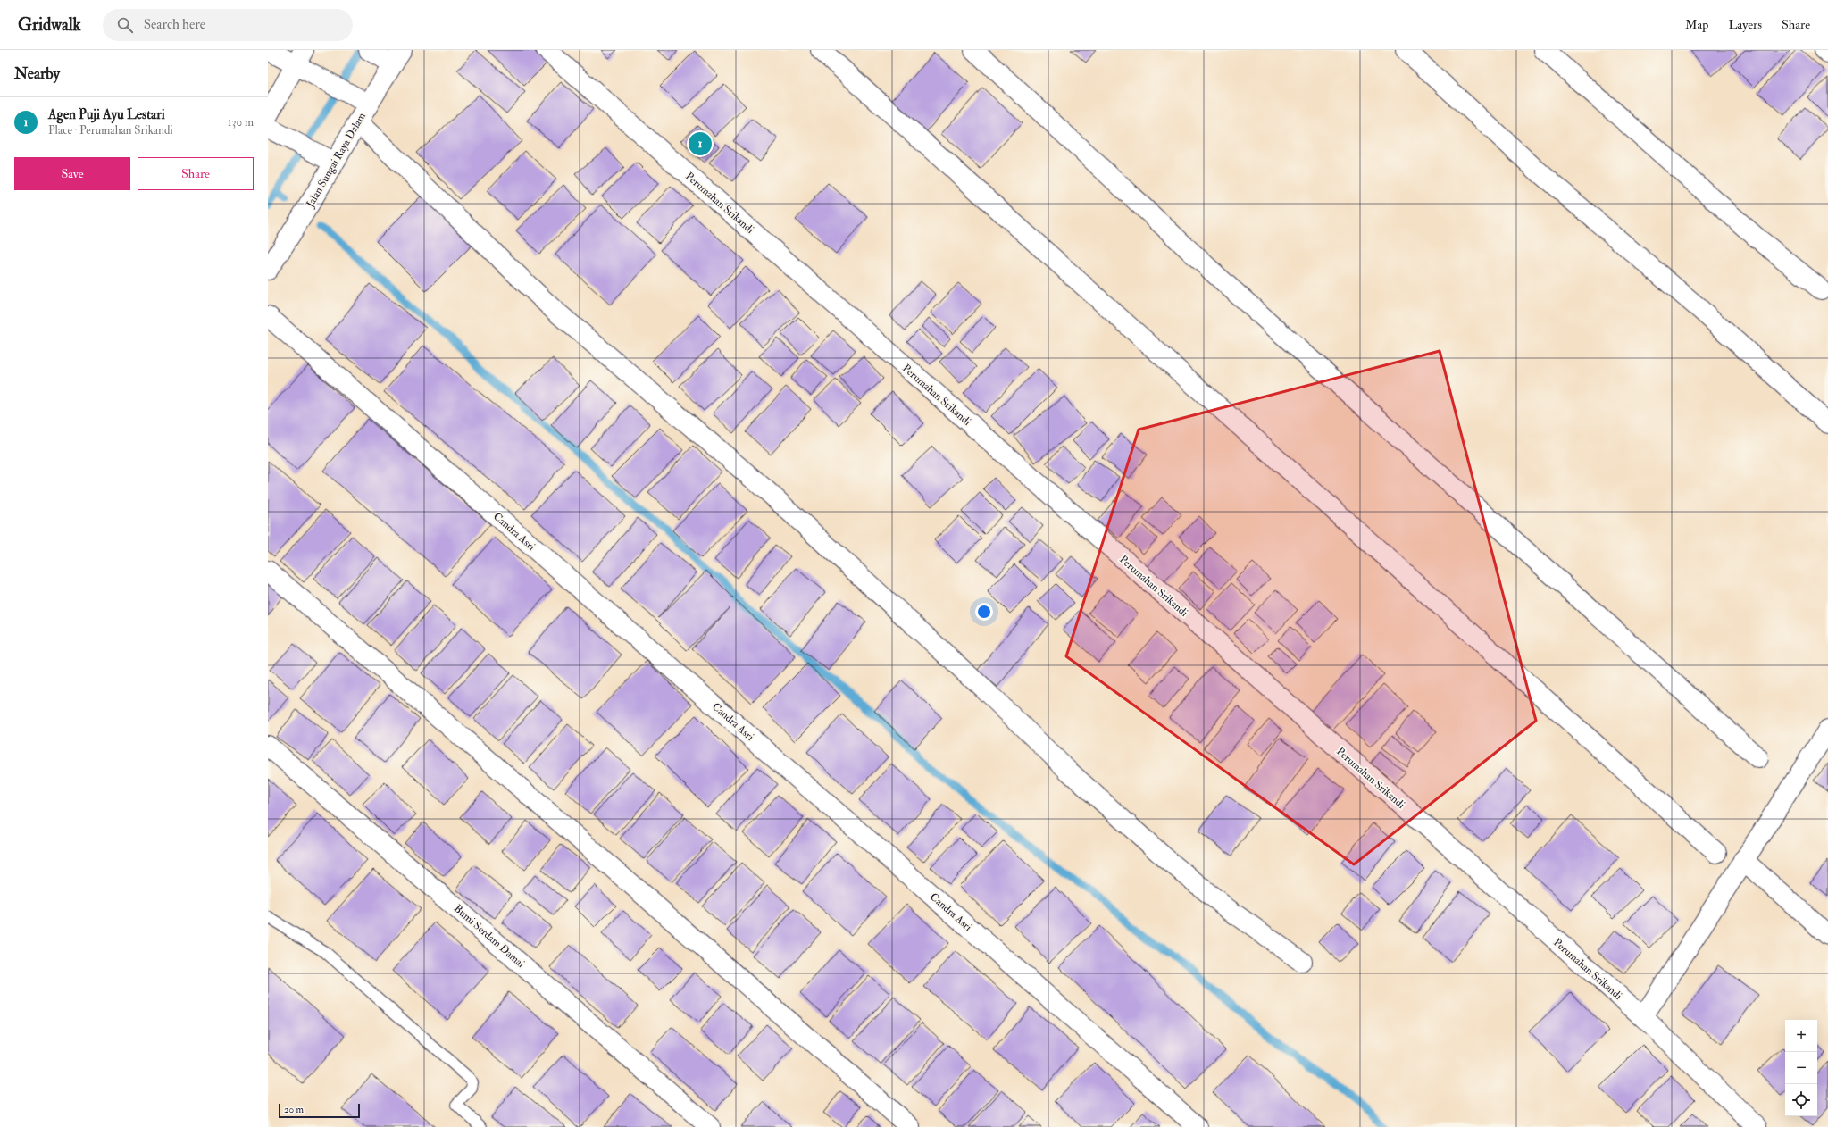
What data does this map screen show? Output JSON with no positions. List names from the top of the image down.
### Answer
{
  "streets": {
    "street": [
      "Jalan Sungai Raya Dalam",
      "Perumahan Srikandi",
      "Candra Asri",
      "Bumi Serdam Damai"
    ]
  },
  "scale_bar": "20 m",
  "page": {
    "header": "Gridwalk",
    "search": "Search here",
    "nav": ["Map", "Layers", "Share"],
    "heading": "Nearby",
    "list": [
      {
        "mark": "1",
        "name": "Agen Puji Ayu Lestari",
        "note": "Place · Perumahan Srikandi",
        "value": "130 m"
      }
    ],
    "pins": "1",
    "buttons": ["Save", "Share"],
    "map_buttons": ["+", "−"],
    "scale": "20 m"
  }
}
